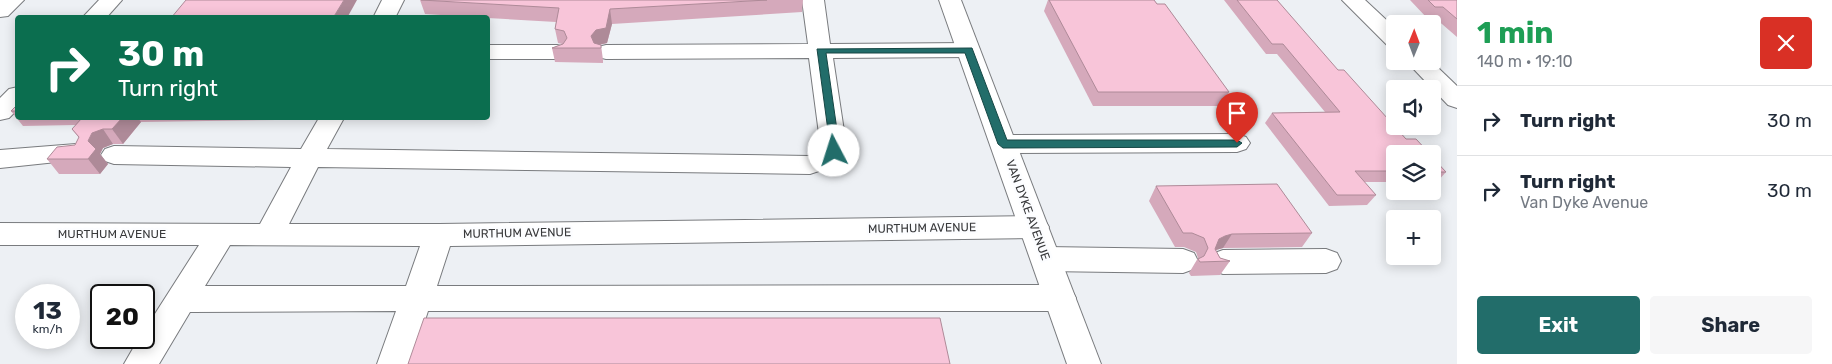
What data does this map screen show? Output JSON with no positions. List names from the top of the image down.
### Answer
{
  "streets": {
    "street": ["VAN DYKE AVENUE", "MURTHUM AVENUE"]
  },
  "crossings": [
    ["VAN DYKE AVENUE", "MURTHUM AVENUE"]
  ],
  "north": "top",
  "page": {
    "heading": ["1 min", "140 m · 19:10"],
    "map_buttons": "+",
    "turn": ["30 m", "Turn right"],
    "list": [
      {
        "name": "Turn right",
        "value": "30 m"
      },
      {
        "name": "Turn right",
        "note": "Van Dyke Avenue",
        "value": "30 m"
      }
    ],
    "speed": "13 km/h",
    "limit": "20",
    "buttons": ["Exit", "Share"]
  }
}
